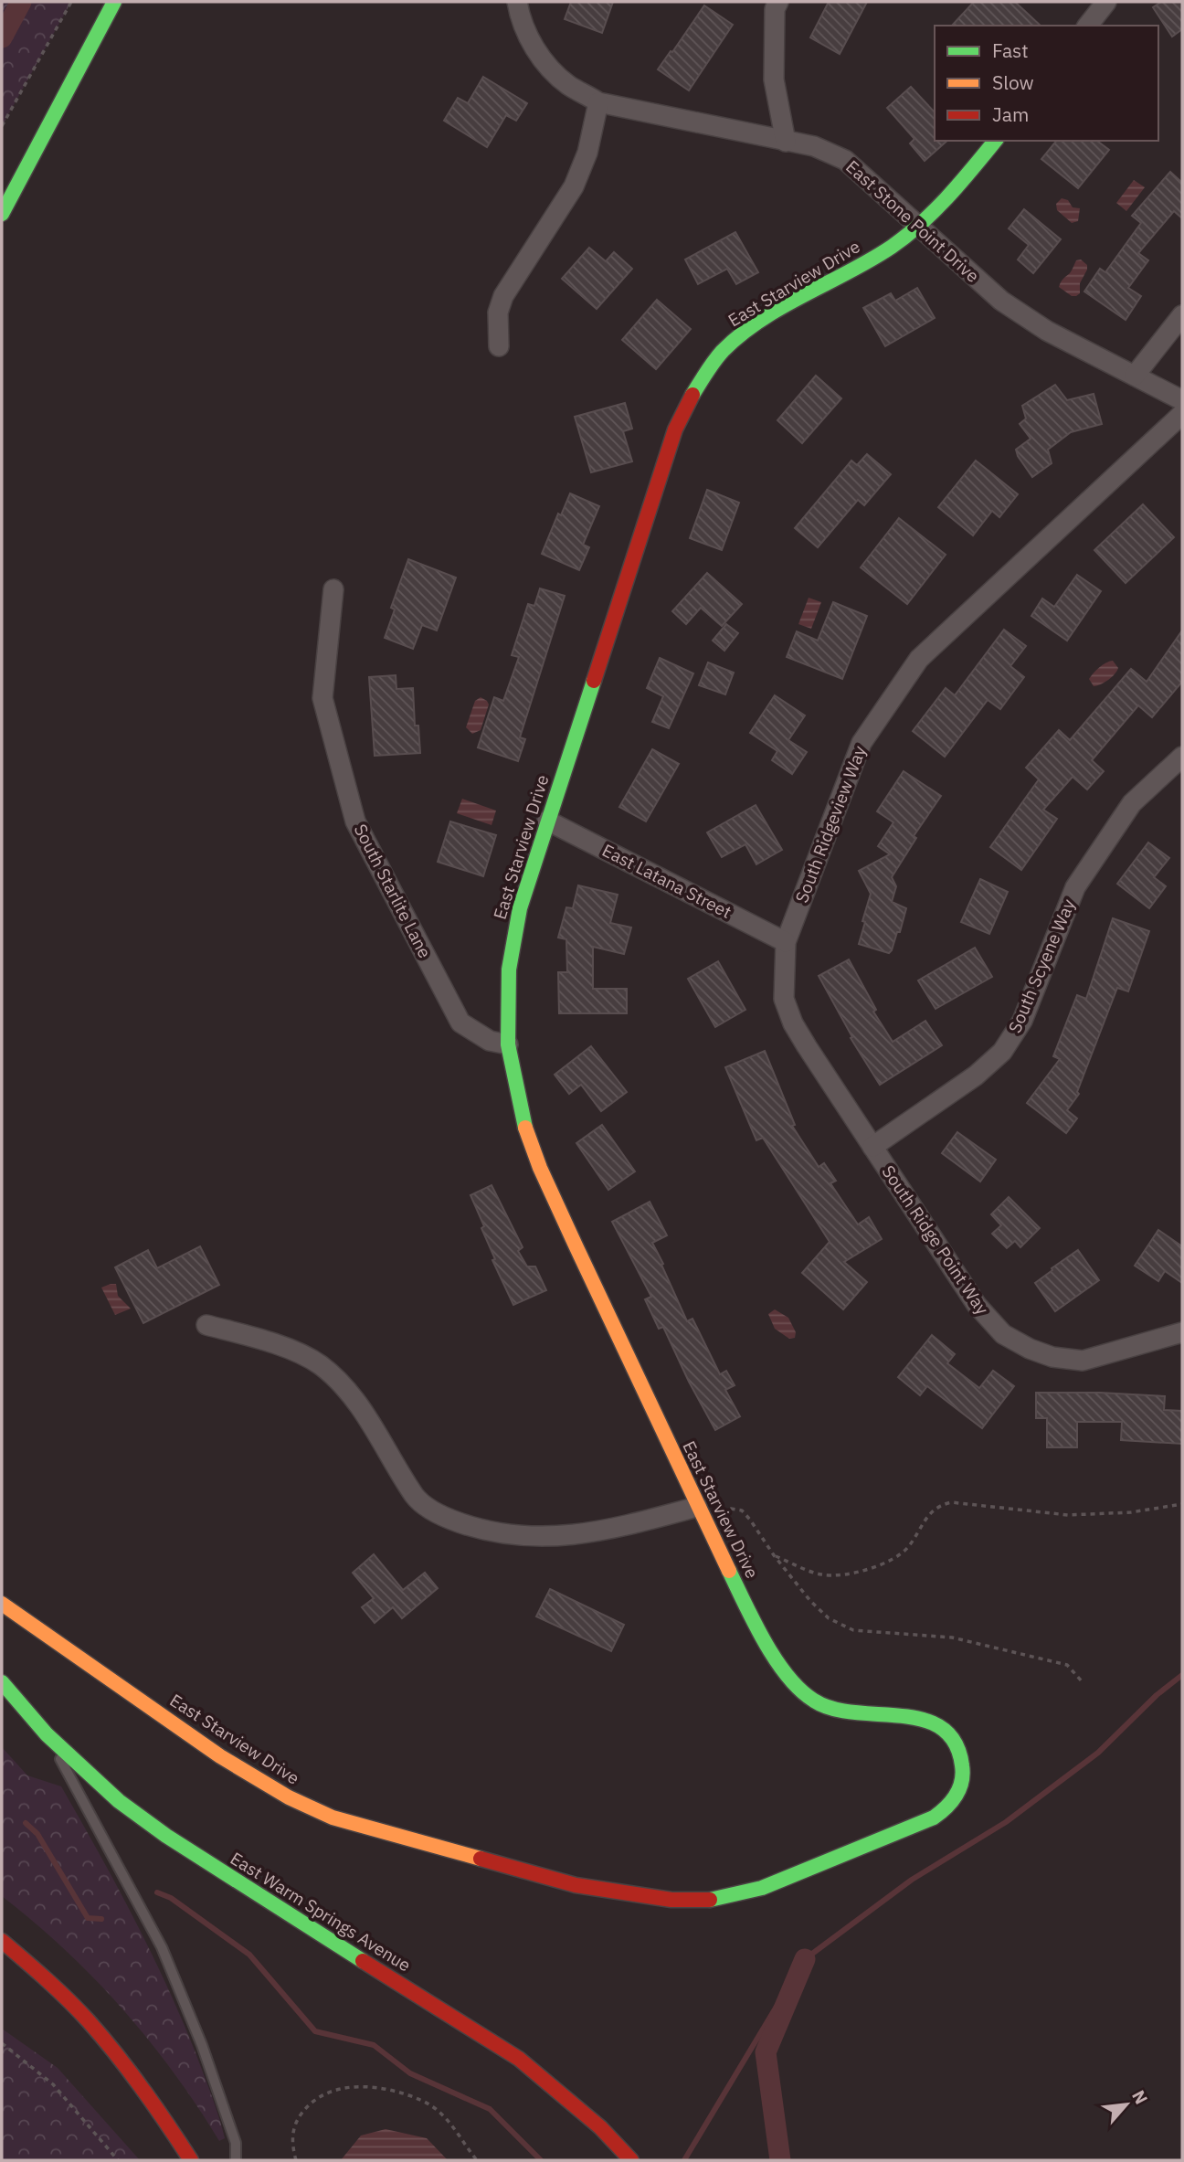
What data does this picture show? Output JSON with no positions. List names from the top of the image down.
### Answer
{
  "streets": {
    "street": [
      "East Stone Point Drive",
      "East Starview Drive",
      "South Ridgeview Way",
      "East Latana Street",
      "South Starlite Lane",
      "South Scyene Way",
      "South Ridge Point Way",
      "East Warm Springs Avenue"
    ]
  },
  "crossings": [
    ["East Stone Point Drive", "East Starview Drive"],
    ["East Starview Drive", "East Latana Street"],
    ["East Starview Drive", "South Starlite Lane"],
    ["South Ridgeview Way", "East Latana Street"],
    ["South Ridgeview Way", "South Scyene Way"],
    ["South Ridgeview Way", "South Ridge Point Way"],
    ["South Scyene Way", "South Ridge Point Way"]
  ],
  "legend": ["Fast", "Slow", "Jam"],
  "north": "top right"
}
